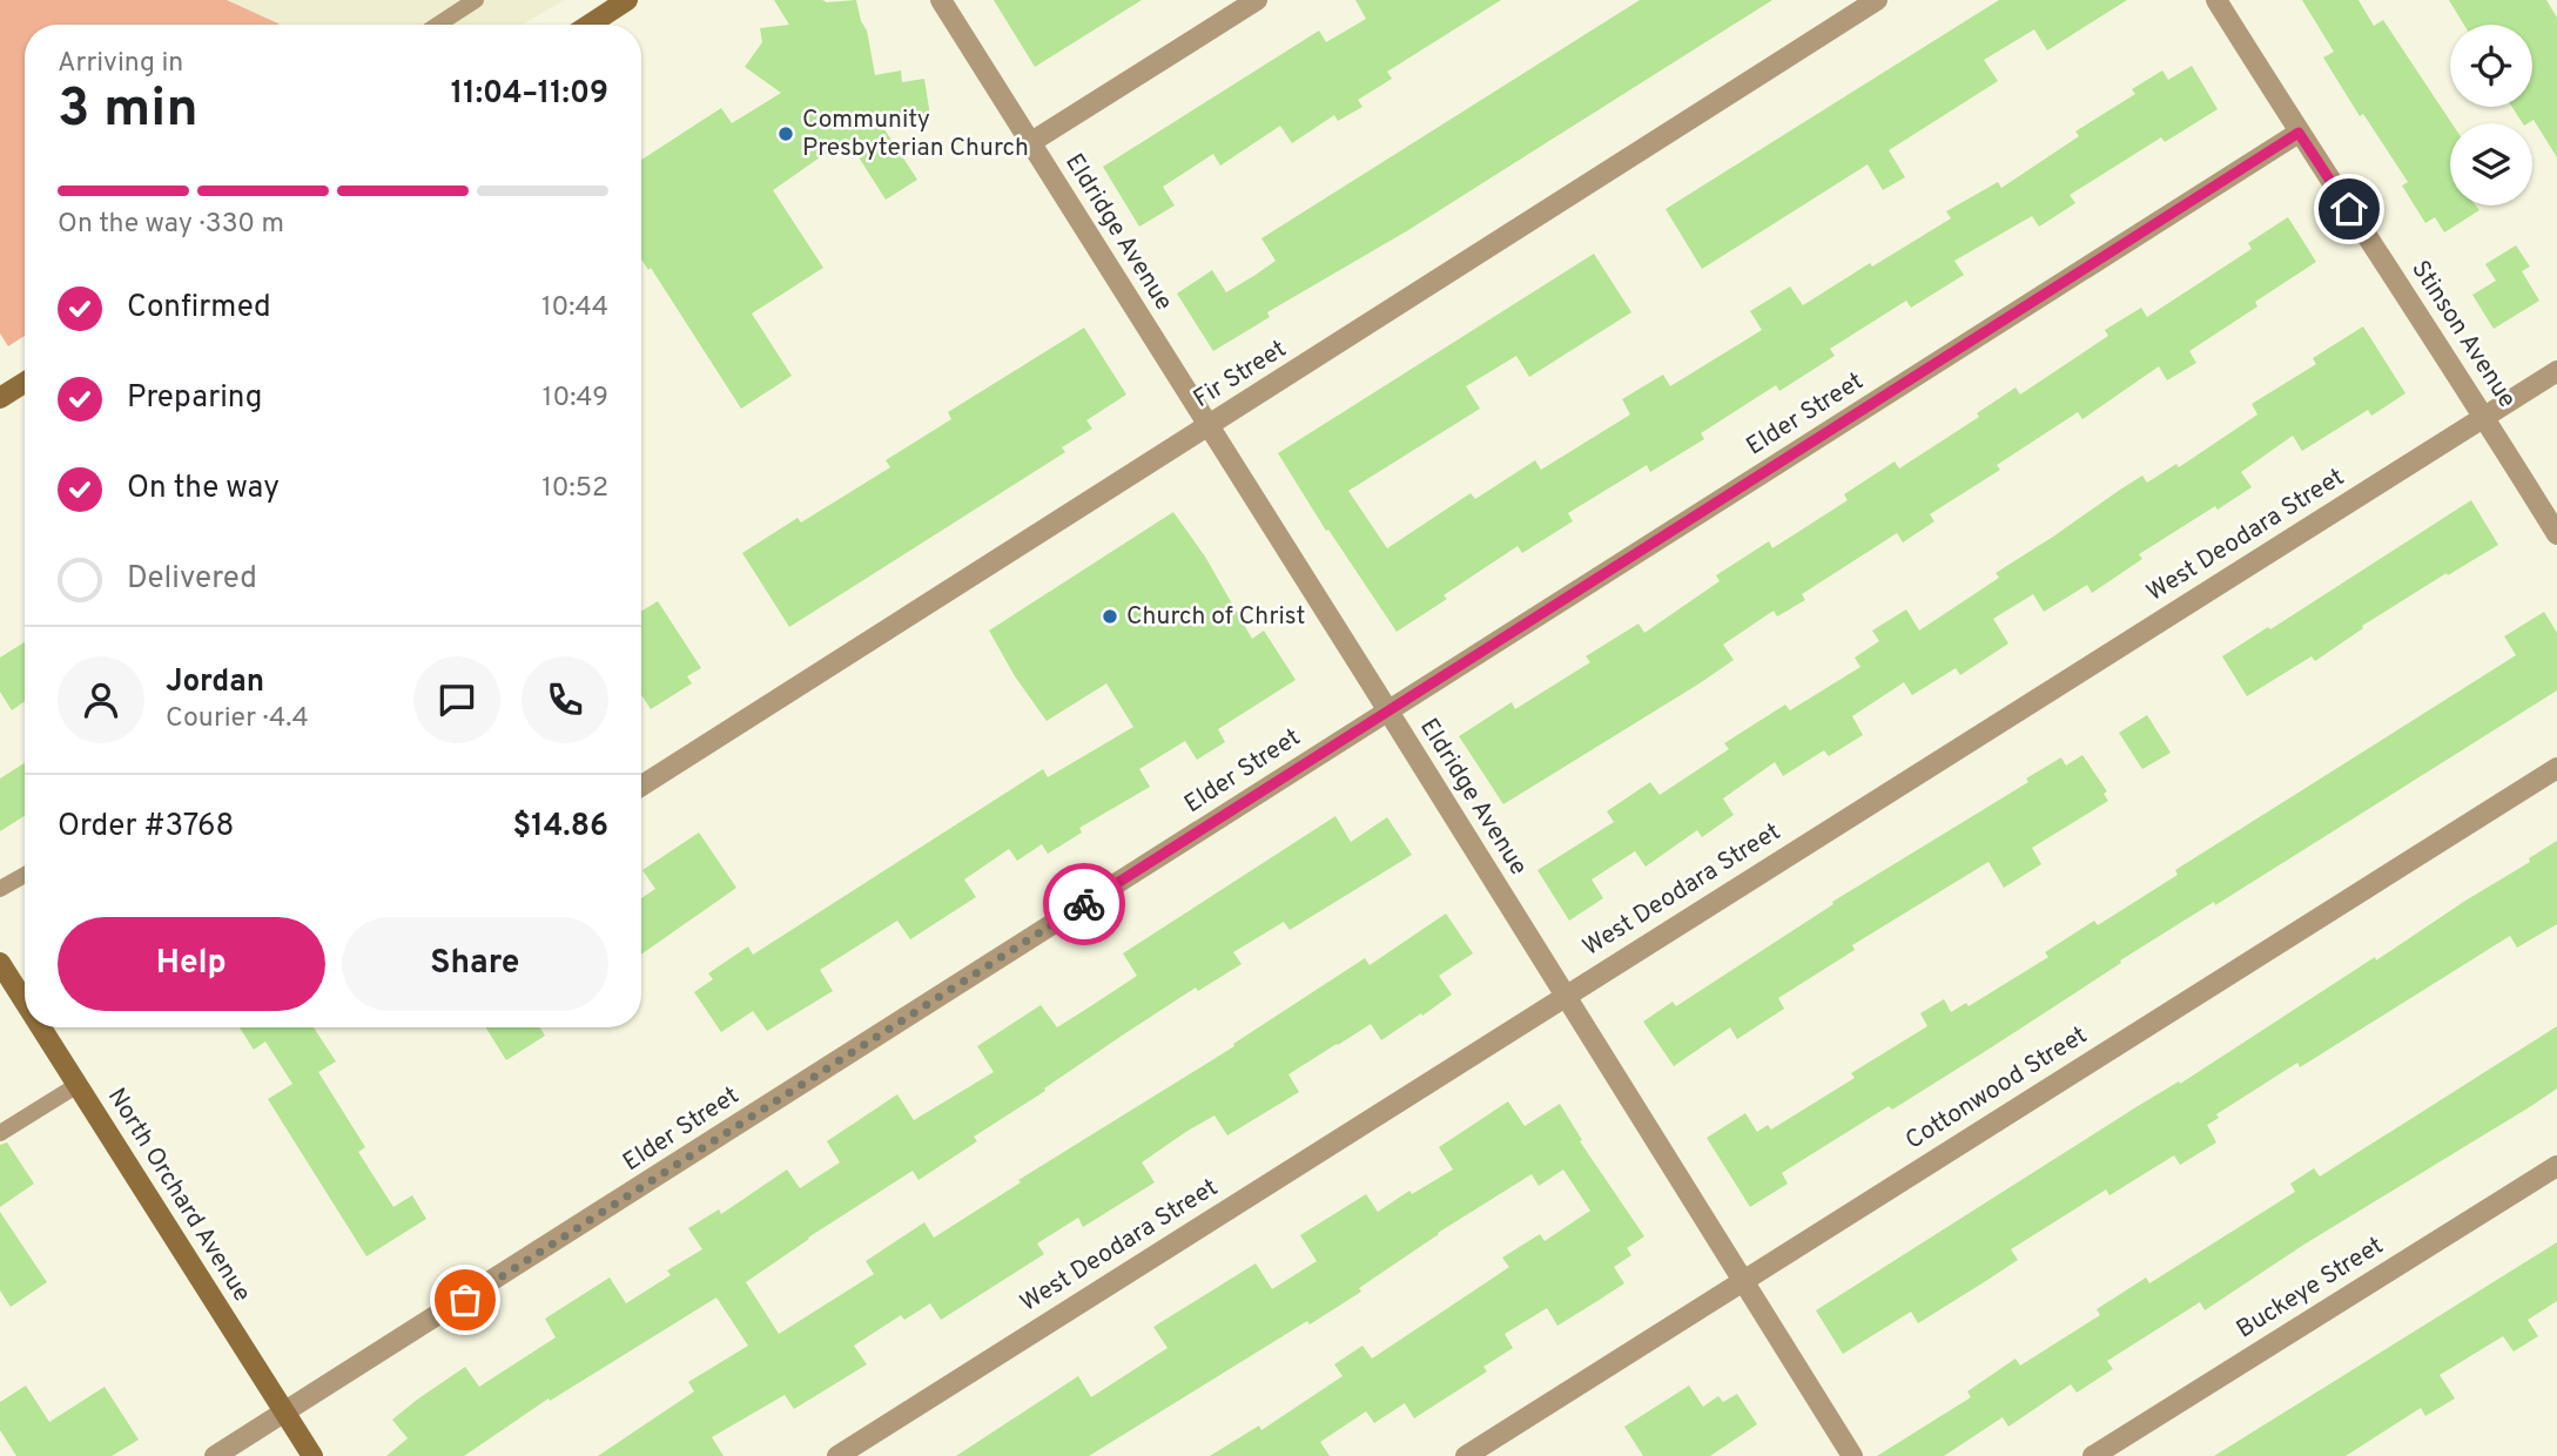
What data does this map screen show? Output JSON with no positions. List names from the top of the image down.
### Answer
{
  "streets": {
    "street": [
      "Eldridge Avenue",
      "Stinson Avenue",
      "Fir Street",
      "Elder Street",
      "West Deodara Street",
      "Cottonwood Street",
      "North Orchard Avenue",
      "Buckeye Street"
    ]
  },
  "crossings": [
    ["Eldridge Avenue", "Fir Street"],
    ["Eldridge Avenue", "Elder Street"],
    ["Eldridge Avenue", "West Deodara Street"],
    ["Eldridge Avenue", "Cottonwood Street"],
    ["Stinson Avenue", "Elder Street"],
    ["Stinson Avenue", "West Deodara Street"],
    ["Elder Street", "North Orchard Avenue"]
  ],
  "places": ["Community Presbyterian Church", "Church of Christ"],
  "page": {
    "heading": ["3 min", "Arriving in", "11:04–11:09"],
    "panel": [
      "Jordan",
      "Courier · 4.4",
      "Order #3768",
      "$14.86"
    ],
    "bar": "On the way · 330 m",
    "list": [
      ["Confirmed", "10:44"],
      ["Preparing", "10:49"],
      ["On the way", "10:52"],
      "Delivered"
    ],
    "buttons": ["Help", "Share"]
  }
}
